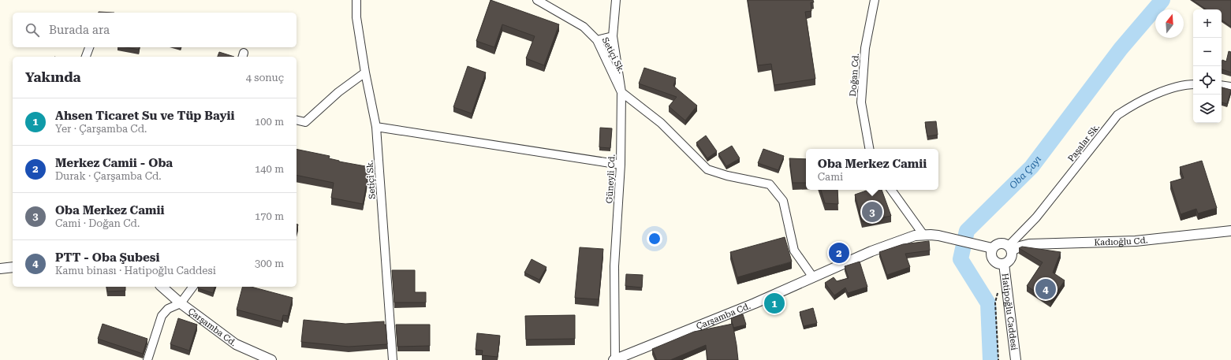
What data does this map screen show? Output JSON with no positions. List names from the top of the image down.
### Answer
{
  "streets": {
    "street": [
      "Setiçi Sk.",
      "Doğan Cd.",
      "Paşalar Sk.",
      "Güneyli Cd.",
      "Kadıoğlu Cd.",
      "Hatipoğlu Caddesi",
      "Çarşamba Cd."
    ]
  },
  "crossings": [
    ["Setiçi Sk.", "Güneyli Cd."],
    ["Paşalar Sk.", "Kadıoğlu Cd."],
    ["Paşalar Sk.", "Hatipoğlu Caddesi"],
    ["Paşalar Sk.", "Çarşamba Cd."],
    ["Güneyli Cd.", "Çarşamba Cd."],
    ["Kadıoğlu Cd.", "Hatipoğlu Caddesi"],
    ["Kadıoğlu Cd.", "Çarşamba Cd."],
    ["Hatipoğlu Caddesi", "Çarşamba Cd."]
  ],
  "water": ["Oba Çayı"],
  "north": "top",
  "page": {
    "map_buttons": ["+", "−"],
    "search": "Burada ara",
    "heading": ["Yakında", "4 sonuç"],
    "list": [
      {
        "mark": "1",
        "name": "Ahsen Ticaret Su ve Tüp Bayii",
        "note": "Yer · Çarşamba Cd.",
        "value": "100 m"
      },
      {
        "mark": "2",
        "name": "Merkez Camii - Oba",
        "note": "Durak · Çarşamba Cd.",
        "value": "140 m"
      },
      {
        "mark": "3",
        "name": "Oba Merkez Camii",
        "note": "Cami · Doğan Cd.",
        "value": "170 m"
      },
      {
        "mark": "4",
        "name": "PTT - Oba Şubesi",
        "note": "Kamu binası · Hatipoğlu Caddesi",
        "value": "300 m"
      }
    ],
    "popup": ["Oba Merkez Camii", "Cami"],
    "pins": [
      "3",
      "2",
      "4",
      "1"
    ]
  }
}
